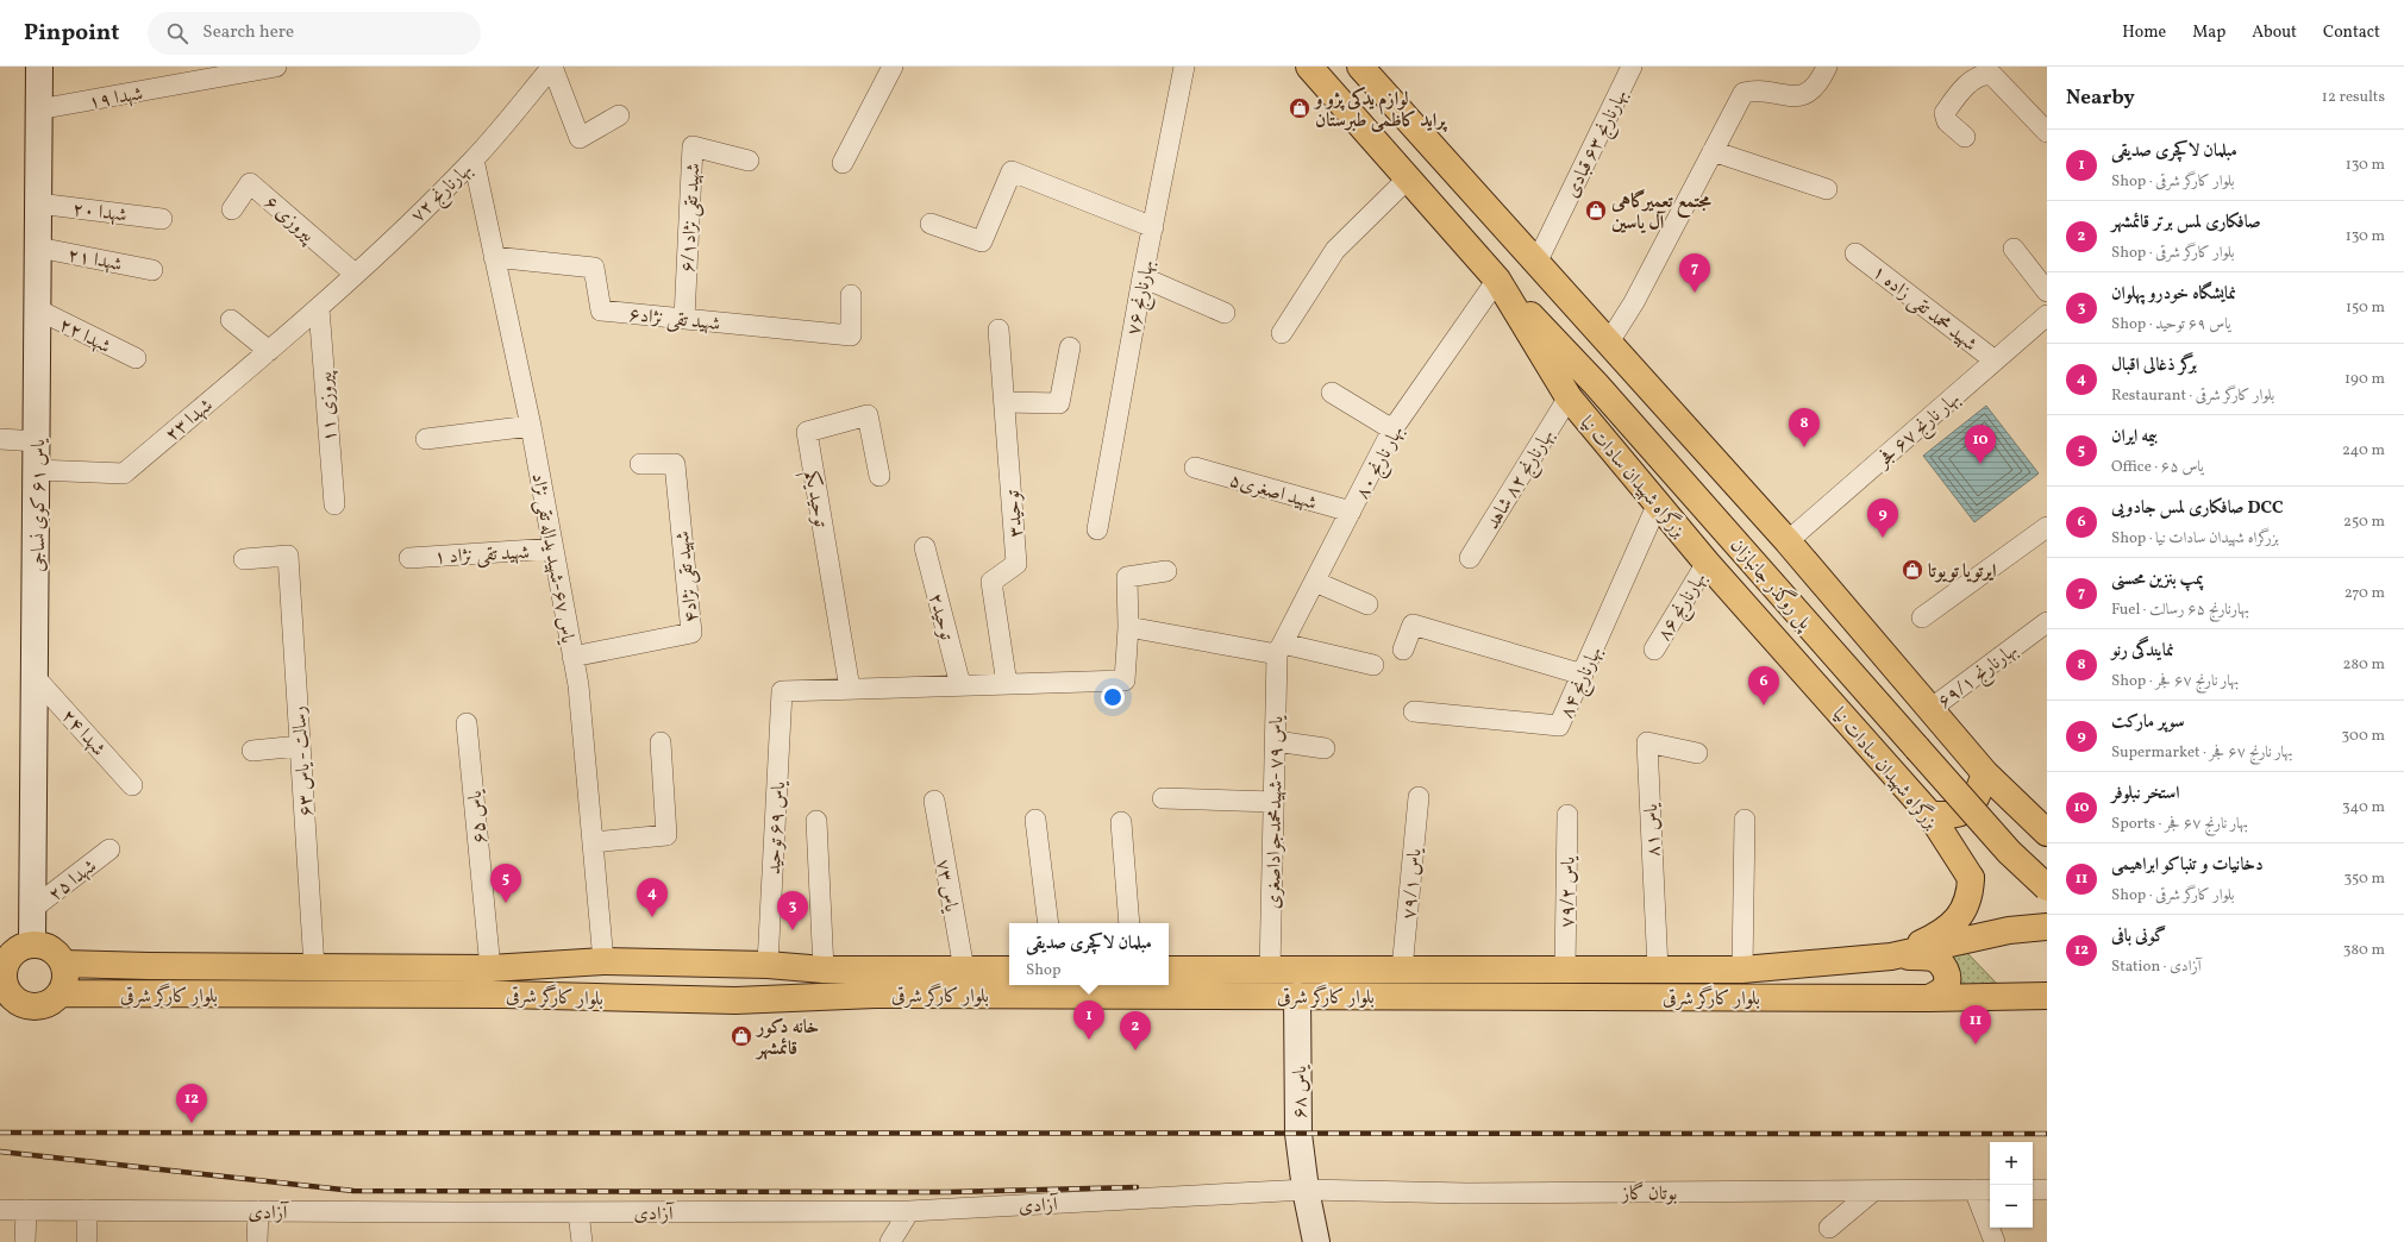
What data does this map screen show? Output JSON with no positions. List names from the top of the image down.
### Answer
{
  "streets": {
    "main road": ["بزرگراه شهیدان سادات نیا", "پل روگذر جانبازان", "بلوار کارگر شرقی"],
    "street": [
      "شهدا ۱۹",
      "بهارنارنج ۶۳ قبادی",
      "بهارنارنج ۷۲",
      "شهدا ۲۰",
      "پیروزی ۶",
      "شهید تقی نژاد۶/۱",
      "شهدا ۲۱",
      "بهارنارنج ۷۶",
      "شهید محمد تقی زاده ۱",
      "شهید تقی نژاد۶",
      "شهدا ۲۲",
      "پیروزی ۱۱",
      "شهدا ۲۳",
      "بهار نارنج ۶۷ فجر",
      "بهار نارنج ۸۰",
      "بهارنارنج ۸۲ شاهد",
      "شهید اصغری۵",
      "توحید یکم",
      "یاس ۶۱ کوی نساجی",
      "توحید۳",
      "شهید تقی نژاد ۱",
      "یاس ۶۷-شهید یداله تقی نژاد",
      "شهید تقی نژاد۴",
      "بهارنارنج ۸۶",
      "توحید۲",
      "بهارنارنج ۶۹/۱",
      "بهارنارنج ۸۴",
      "شهدا ۲۴",
      "رسالت - یاس ۶۳",
      "یاس ۷۹ -شهیدمحمدجواداصغری",
      "یاس ۶۵",
      "یاس ۶۹ توحید",
      "یاس ۸۱",
      "شهدا ۲۵",
      "یاس ۷۹/۱",
      "یاس ۷۳",
      "یاس ۷۹/۲",
      "یاس ۶۸",
      "بوتان گاز",
      "آزادی"
    ]
  },
  "crossings": [
    ["شهدا ۱۹", "یاس ۶۱ کوی نساجی"],
    ["بهارنارنج ۷۲", "پیروزی ۶"],
    ["بهارنارنج ۷۲", "پیروزی ۱۱"],
    ["بهارنارنج ۷۲", "شهدا ۲۳"],
    ["بهارنارنج ۷۲", "یاس ۶۷-شهید یداله تقی نژاد"],
    ["شهدا ۲۰", "یاس ۶۱ کوی نساجی"],
    ["شهید تقی نژاد۶/۱", "شهید تقی نژاد۶"],
    ["شهدا ۲۱", "یاس ۶۱ کوی نساجی"],
    ["شهید محمد تقی زاده ۱", "بهار نارنج ۶۷ فجر"],
    ["شهید تقی نژاد۶", "یاس ۶۷-شهید یداله تقی نژاد"],
    ["شهدا ۲۲", "یاس ۶۱ کوی نساجی"],
    ["پیروزی ۱۱", "شهدا ۲۳"],
    ["شهدا ۲۳", "یاس ۶۱ کوی نساجی"],
    ["بهار نارنج ۸۰", "بزرگراه شهیدان سادات نیا"],
    ["بهار نارنج ۸۰", "شهید اصغری۵"],
    ["بهار نارنج ۸۰", "پل روگذر جانبازان"],
    ["بهار نارنج ۸۰", "یاس ۷۹ -شهیدمحمدجواداصغری"],
    ["بزرگراه شهیدان سادات نیا", "بهارنارنج ۸۲ شاهد"],
    ["بزرگراه شهیدان سادات نیا", "پل روگذر جانبازان"],
    ["بزرگراه شهیدان سادات نیا", "بهارنارنج ۸۶"],
    ["بزرگراه شهیدان سادات نیا", "بهارنارنج ۸۴"],
    ["بزرگراه شهیدان سادات نیا", "بلوار کارگر شرقی"],
    ["توحید یکم", "یاس ۶۹ توحید"],
    ["یاس ۶۱ کوی نساجی", "شهدا ۲۴"],
    ["یاس ۶۱ کوی نساجی", "شهدا ۲۵"],
    ["یاس ۶۱ کوی نساجی", "بلوار کارگر شرقی"],
    ["شهید تقی نژاد ۱", "یاس ۶۷-شهید یداله تقی نژاد"],
    ["یاس ۶۷-شهید یداله تقی نژاد", "شهید تقی نژاد۴"],
    ["یاس ۶۷-شهید یداله تقی نژاد", "بلوار کارگر شرقی"],
    ["رسالت - یاس ۶۳", "بلوار کارگر شرقی"],
    ["یاس ۷۹ -شهیدمحمدجواداصغری", "بلوار کارگر شرقی"],
    ["یاس ۶۵", "بلوار کارگر شرقی"],
    ["یاس ۶۹ توحید", "بلوار کارگر شرقی"],
    ["یاس ۸۱", "بلوار کارگر شرقی"],
    ["یاس ۷۹/۱", "بلوار کارگر شرقی"],
    ["یاس ۷۳", "بلوار کارگر شرقی"],
    ["یاس ۷۹/۲", "بلوار کارگر شرقی"],
    ["بلوار کارگر شرقی", "یاس ۶۸"],
    ["یاس ۶۸", "بوتان گاز"],
    ["یاس ۶۸", "آزادی"],
    ["بوتان گاز", "آزادی"]
  ],
  "places": {
    "shop": [
      "لوازم یدکی پژو و پراید کاظمی طبرستان",
      "مجتمع تعمیرگاهی آل یاسین",
      "ایرتویا تویوتا",
      "خانه دکور قائمشهر"
    ]
  },
  "page": {
    "header": "Pinpoint",
    "search": "Search here",
    "nav": [
      "Home",
      "Map",
      "About",
      "Contact"
    ],
    "heading": ["Nearby", "12 results"],
    "list": [
      {
        "mark": "1",
        "name": "مبلمان لاکچری صدیقی",
        "note": "Shop · بلوار کارگر شرقی",
        "value": "130 m"
      },
      {
        "mark": "2",
        "name": "صافکاری لمس برتر قائمشهر",
        "note": "Shop · بلوار کارگر شرقی",
        "value": "130 m"
      },
      {
        "mark": "3",
        "name": "نمایشگاه خودرو پهلوان",
        "note": "Shop · یاس ۶۹ توحید",
        "value": "150 m"
      },
      {
        "mark": "4",
        "name": "برگر ذغالی اقبال",
        "note": "Restaurant · بلوار کارگر شرقی",
        "value": "190 m"
      },
      {
        "mark": "5",
        "name": "بیمه ایران",
        "note": "Office · یاس ۶۵",
        "value": "240 m"
      },
      {
        "mark": "6",
        "name": "صافکاری لمس جادویی DCC",
        "note": "Shop · بزرگراه شهیدان سادات نیا",
        "value": "250 m"
      },
      {
        "mark": "7",
        "name": "پمپ بنزین محسنی",
        "note": "Fuel · بهارنارنج ۶۵ رسالت",
        "value": "270 m"
      },
      {
        "mark": "8",
        "name": "نمایندگی رنو",
        "note": "Shop · بهار نارنج ۶۷ فجر",
        "value": "280 m"
      },
      {
        "mark": "9",
        "name": "سوپر مارکت",
        "note": "Supermarket · بهار نارنج ۶۷ فجر",
        "value": "300 m"
      },
      {
        "mark": "10",
        "name": "استخر نبلوفر",
        "note": "Sports · بهار نارنج ۶۷ فجر",
        "value": "340 m"
      },
      {
        "mark": "11",
        "name": "دخانیات و تنباکو ابراهیمی",
        "note": "Shop · بلوار کارگر شرقی",
        "value": "350 m"
      },
      {
        "mark": "12",
        "name": "گونی بافی",
        "note": "Station · آزادی",
        "value": "380 m"
      }
    ],
    "pins": [
      "7",
      "8",
      "10",
      "9",
      "6",
      "5",
      "4",
      "3",
      "1",
      "11",
      "2",
      "12"
    ],
    "popup": ["مبلمان لاکچری صدیقی", "Shop"],
    "map_buttons": ["+", "−"]
  }
}
